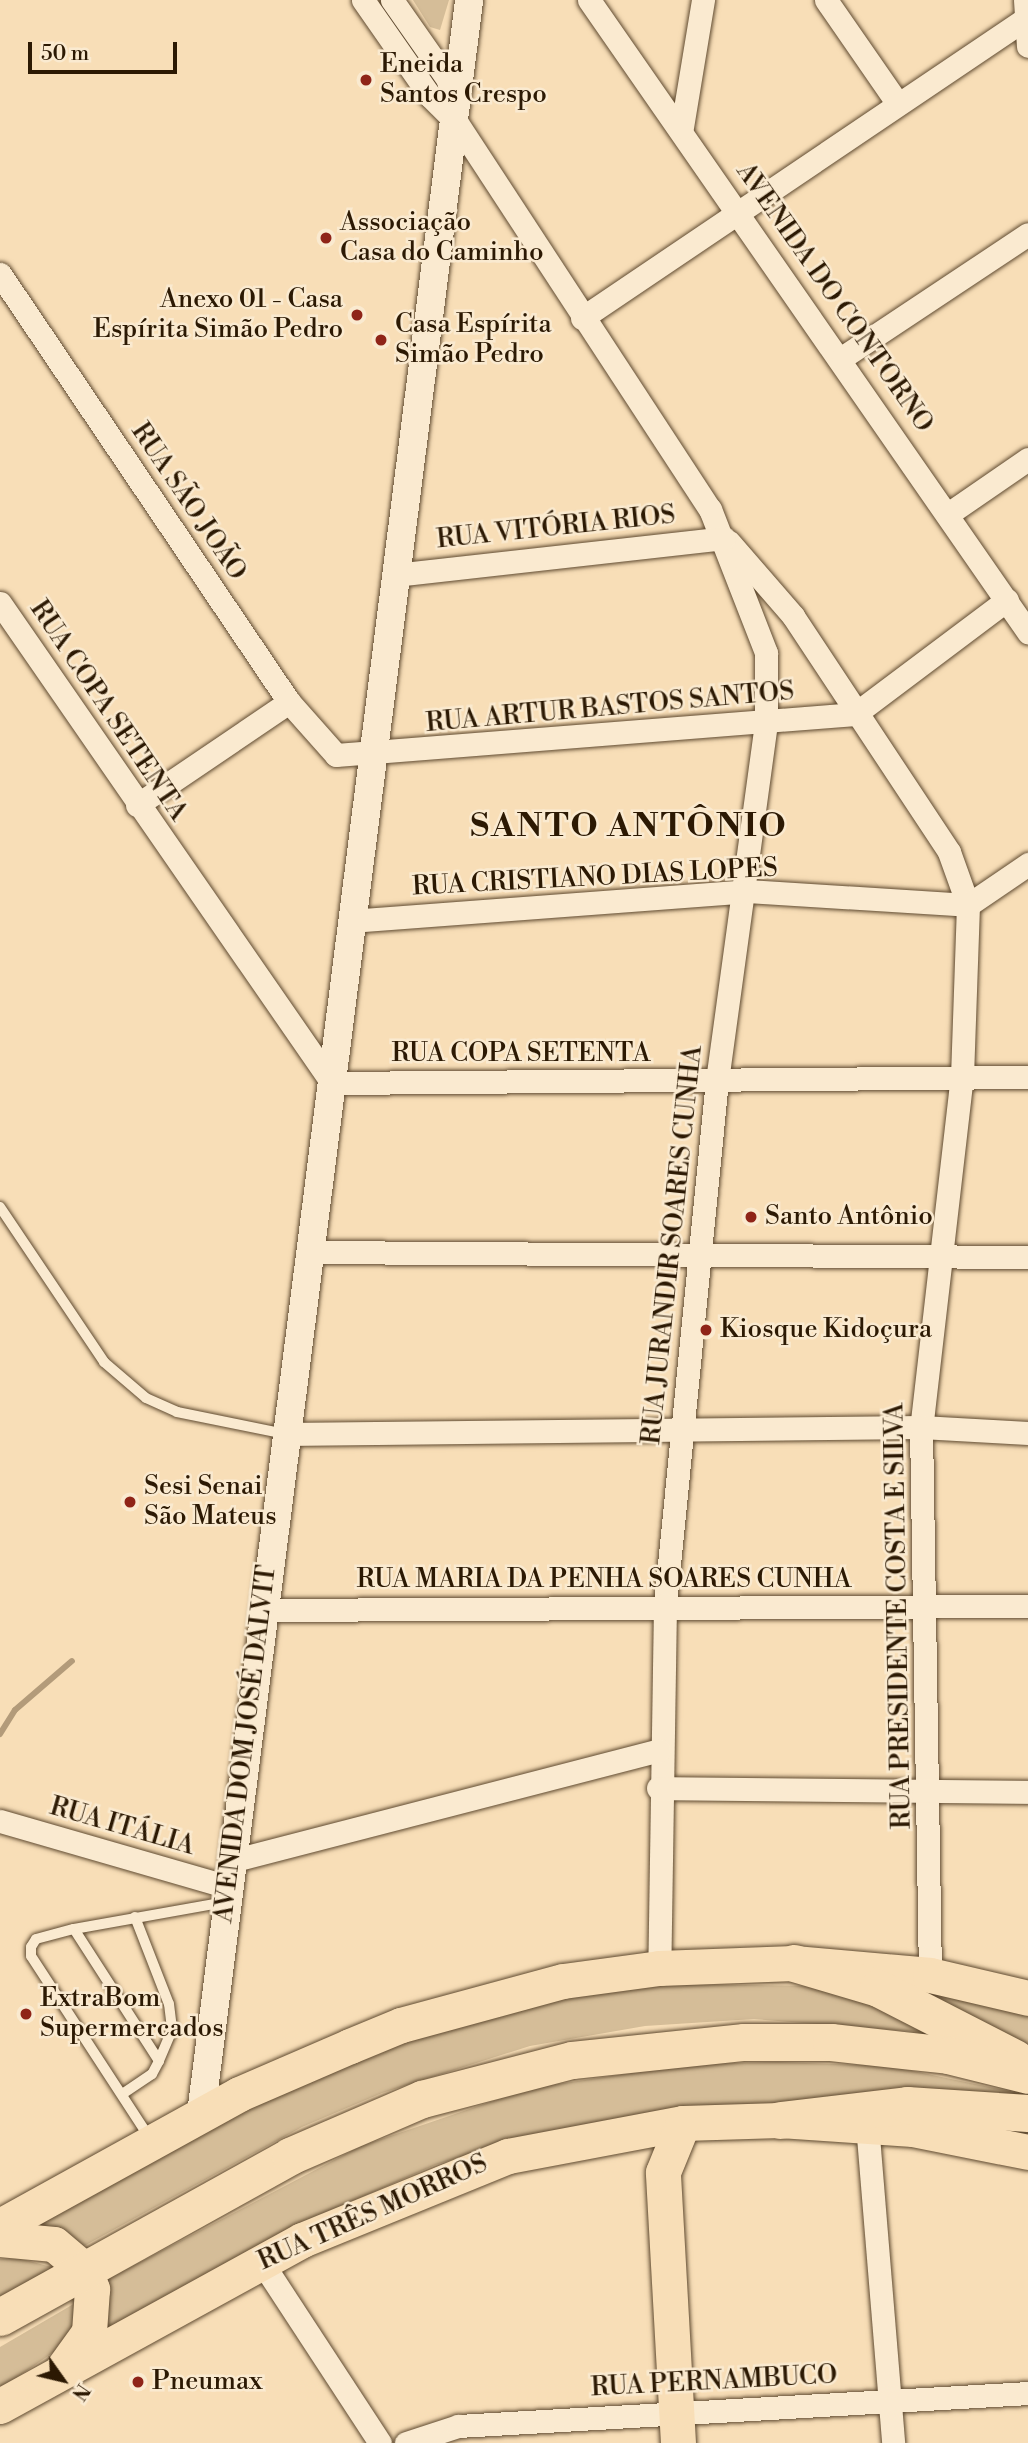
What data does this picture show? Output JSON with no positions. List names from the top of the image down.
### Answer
{
  "streets": {
    "main road": ["RUA TRÊS MORROS"],
    "street": [
      "AVENIDA DO CONTORNO",
      "RUA SÃO JOÃO",
      "RUA VITÓRIA RIOS",
      "RUA ARTUR BASTOS SANTOS",
      "RUA COPA SETENTA",
      "RUA CRISTIANO DIAS LOPES",
      "RUA JURANDIR SOARES CUNHA",
      "RUA MARIA DA PENHA SOARES CUNHA",
      "RUA PRESIDENTE COSTA E SILVA",
      "AVENIDA DOM JOSÉ DALVIT",
      "RUA ITÁLIA",
      "RUA PERNAMBUCO"
    ]
  },
  "crossings": [
    ["RUA SÃO JOÃO", "RUA ARTUR BASTOS SANTOS"],
    ["RUA SÃO JOÃO", "AVENIDA DOM JOSÉ DALVIT"],
    ["RUA VITÓRIA RIOS", "RUA JURANDIR SOARES CUNHA"],
    ["RUA VITÓRIA RIOS", "RUA PRESIDENTE COSTA E SILVA"],
    ["RUA VITÓRIA RIOS", "AVENIDA DOM JOSÉ DALVIT"],
    ["RUA ARTUR BASTOS SANTOS", "RUA JURANDIR SOARES CUNHA"],
    ["RUA ARTUR BASTOS SANTOS", "RUA PRESIDENTE COSTA E SILVA"],
    ["RUA ARTUR BASTOS SANTOS", "AVENIDA DOM JOSÉ DALVIT"],
    ["RUA COPA SETENTA", "RUA JURANDIR SOARES CUNHA"],
    ["RUA COPA SETENTA", "RUA PRESIDENTE COSTA E SILVA"],
    ["RUA COPA SETENTA", "AVENIDA DOM JOSÉ DALVIT"],
    ["RUA CRISTIANO DIAS LOPES", "RUA JURANDIR SOARES CUNHA"],
    ["RUA CRISTIANO DIAS LOPES", "RUA PRESIDENTE COSTA E SILVA"],
    ["RUA CRISTIANO DIAS LOPES", "AVENIDA DOM JOSÉ DALVIT"],
    ["RUA JURANDIR SOARES CUNHA", "RUA MARIA DA PENHA SOARES CUNHA"],
    ["RUA JURANDIR SOARES CUNHA", "RUA PRESIDENTE COSTA E SILVA"],
    ["RUA MARIA DA PENHA SOARES CUNHA", "RUA PRESIDENTE COSTA E SILVA"],
    ["RUA MARIA DA PENHA SOARES CUNHA", "AVENIDA DOM JOSÉ DALVIT"],
    ["AVENIDA DOM JOSÉ DALVIT", "RUA ITÁLIA"]
  ],
  "districts": ["SANTO ANTÔNIO"],
  "places": [
    "Eneida Santos Crespo",
    "Associação Casa do Caminho",
    "Anexo 01 - Casa Espírita Simão Pedro",
    "Casa Espírita Simão Pedro",
    "Santo Antônio",
    "Kiosque Kidoçura",
    "Sesi Senai São Mateus",
    "ExtraBom Supermercados",
    "Pneumax"
  ],
  "scale_bar": "50 m",
  "north": "bottom right"
}
